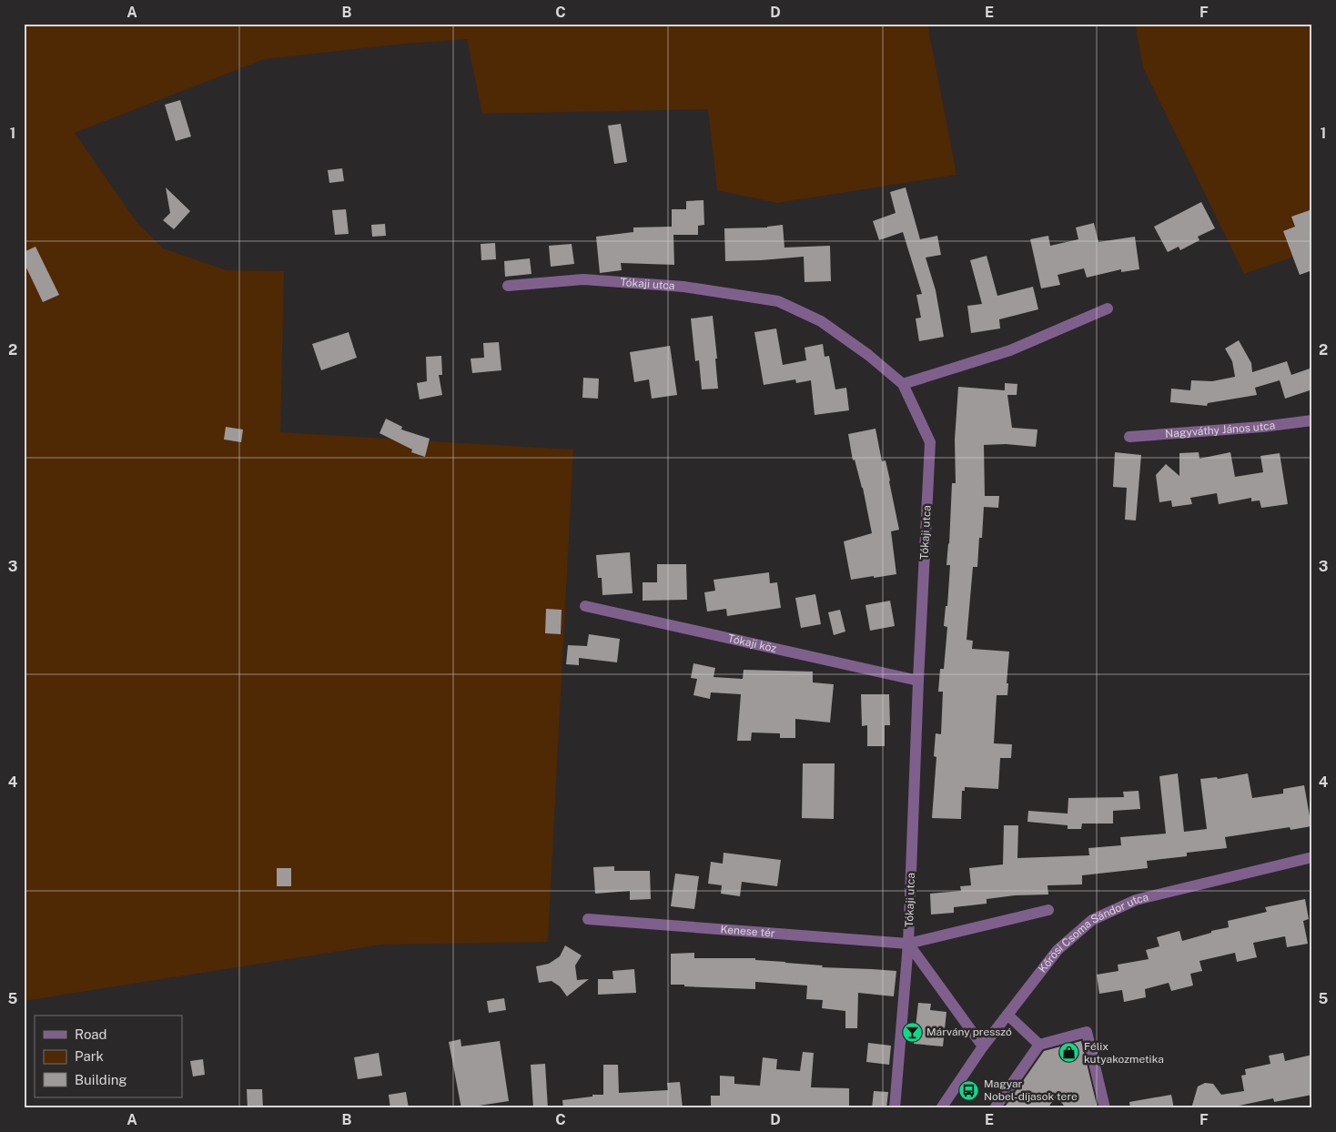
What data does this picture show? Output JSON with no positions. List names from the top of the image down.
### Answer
{
  "streets": {
    "street": [
      "Tókaji utca",
      "Nagyváthy János utca",
      "Tókaji köz",
      "Kenese tér",
      "Kőrösi Csoma Sándor utca"
    ]
  },
  "crossings": [
    ["Tókaji utca", "Tókaji köz"],
    ["Tókaji utca", "Kenese tér"]
  ],
  "places": {
    "bar": ["Márvány presszó"],
    "shop": ["Félix kutyakozmetika"],
    "bus stop": ["Magyar Nobel-díjasok tere"]
  },
  "legend": ["Road", "Park", "Building"],
  "grid": {
    "columns": [
      "A",
      "B",
      "C",
      "D",
      "E",
      "F"
    ],
    "rows": [
      "1",
      "2",
      "3",
      "4",
      "5"
    ]
  }
}
